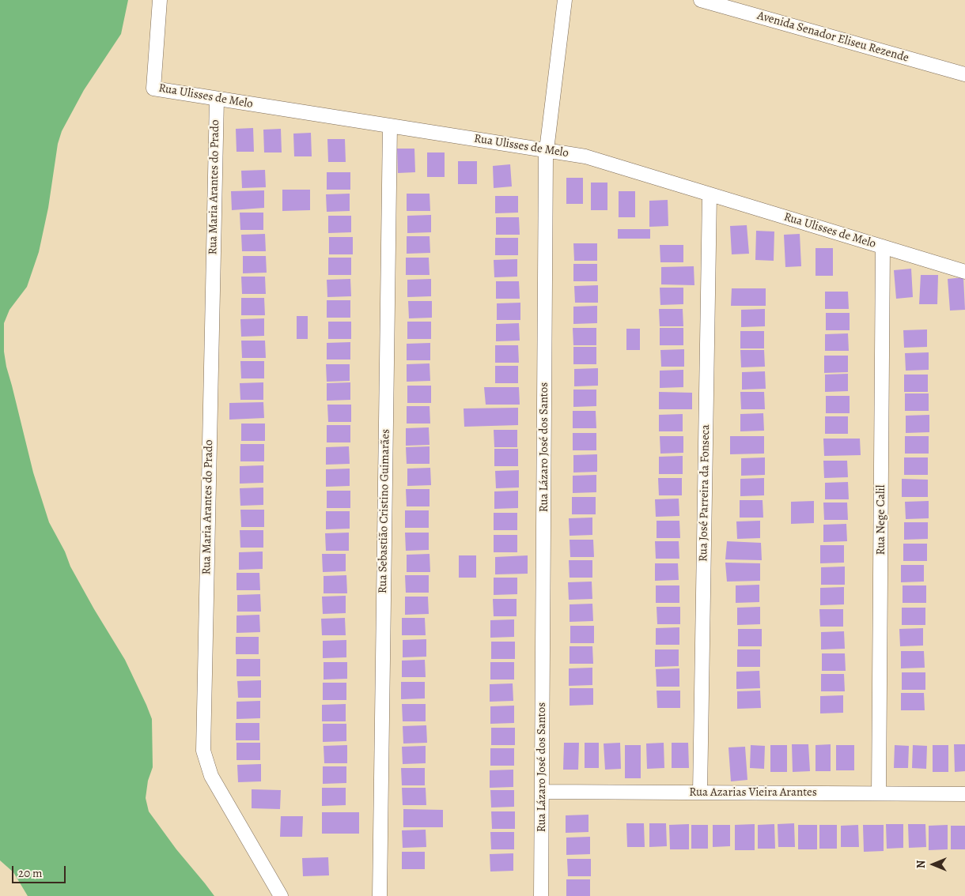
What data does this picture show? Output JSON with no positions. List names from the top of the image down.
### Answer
{
  "streets": {
    "street": [
      "Avenida Senador Eliseu Rezende",
      "Rua Ulisses de Melo",
      "Rua Maria Arantes do Prado",
      "Rua Lázaro José dos Santos",
      "Rua José Parreira da Fonseca",
      "Rua Sebastião Cristino Guimarães",
      "Rua Nege Calil",
      "Rua Azarias Vieira Arantes"
    ]
  },
  "crossings": [
    ["Rua Ulisses de Melo", "Rua Maria Arantes do Prado"],
    ["Rua Ulisses de Melo", "Rua Lázaro José dos Santos"],
    ["Rua Ulisses de Melo", "Rua José Parreira da Fonseca"],
    ["Rua Ulisses de Melo", "Rua Sebastião Cristino Guimarães"],
    ["Rua Ulisses de Melo", "Rua Nege Calil"],
    ["Rua Lázaro José dos Santos", "Rua Azarias Vieira Arantes"],
    ["Rua José Parreira da Fonseca", "Rua Azarias Vieira Arantes"],
    ["Rua Nege Calil", "Rua Azarias Vieira Arantes"]
  ],
  "scale_bar": "20 m",
  "north": "left"
}
